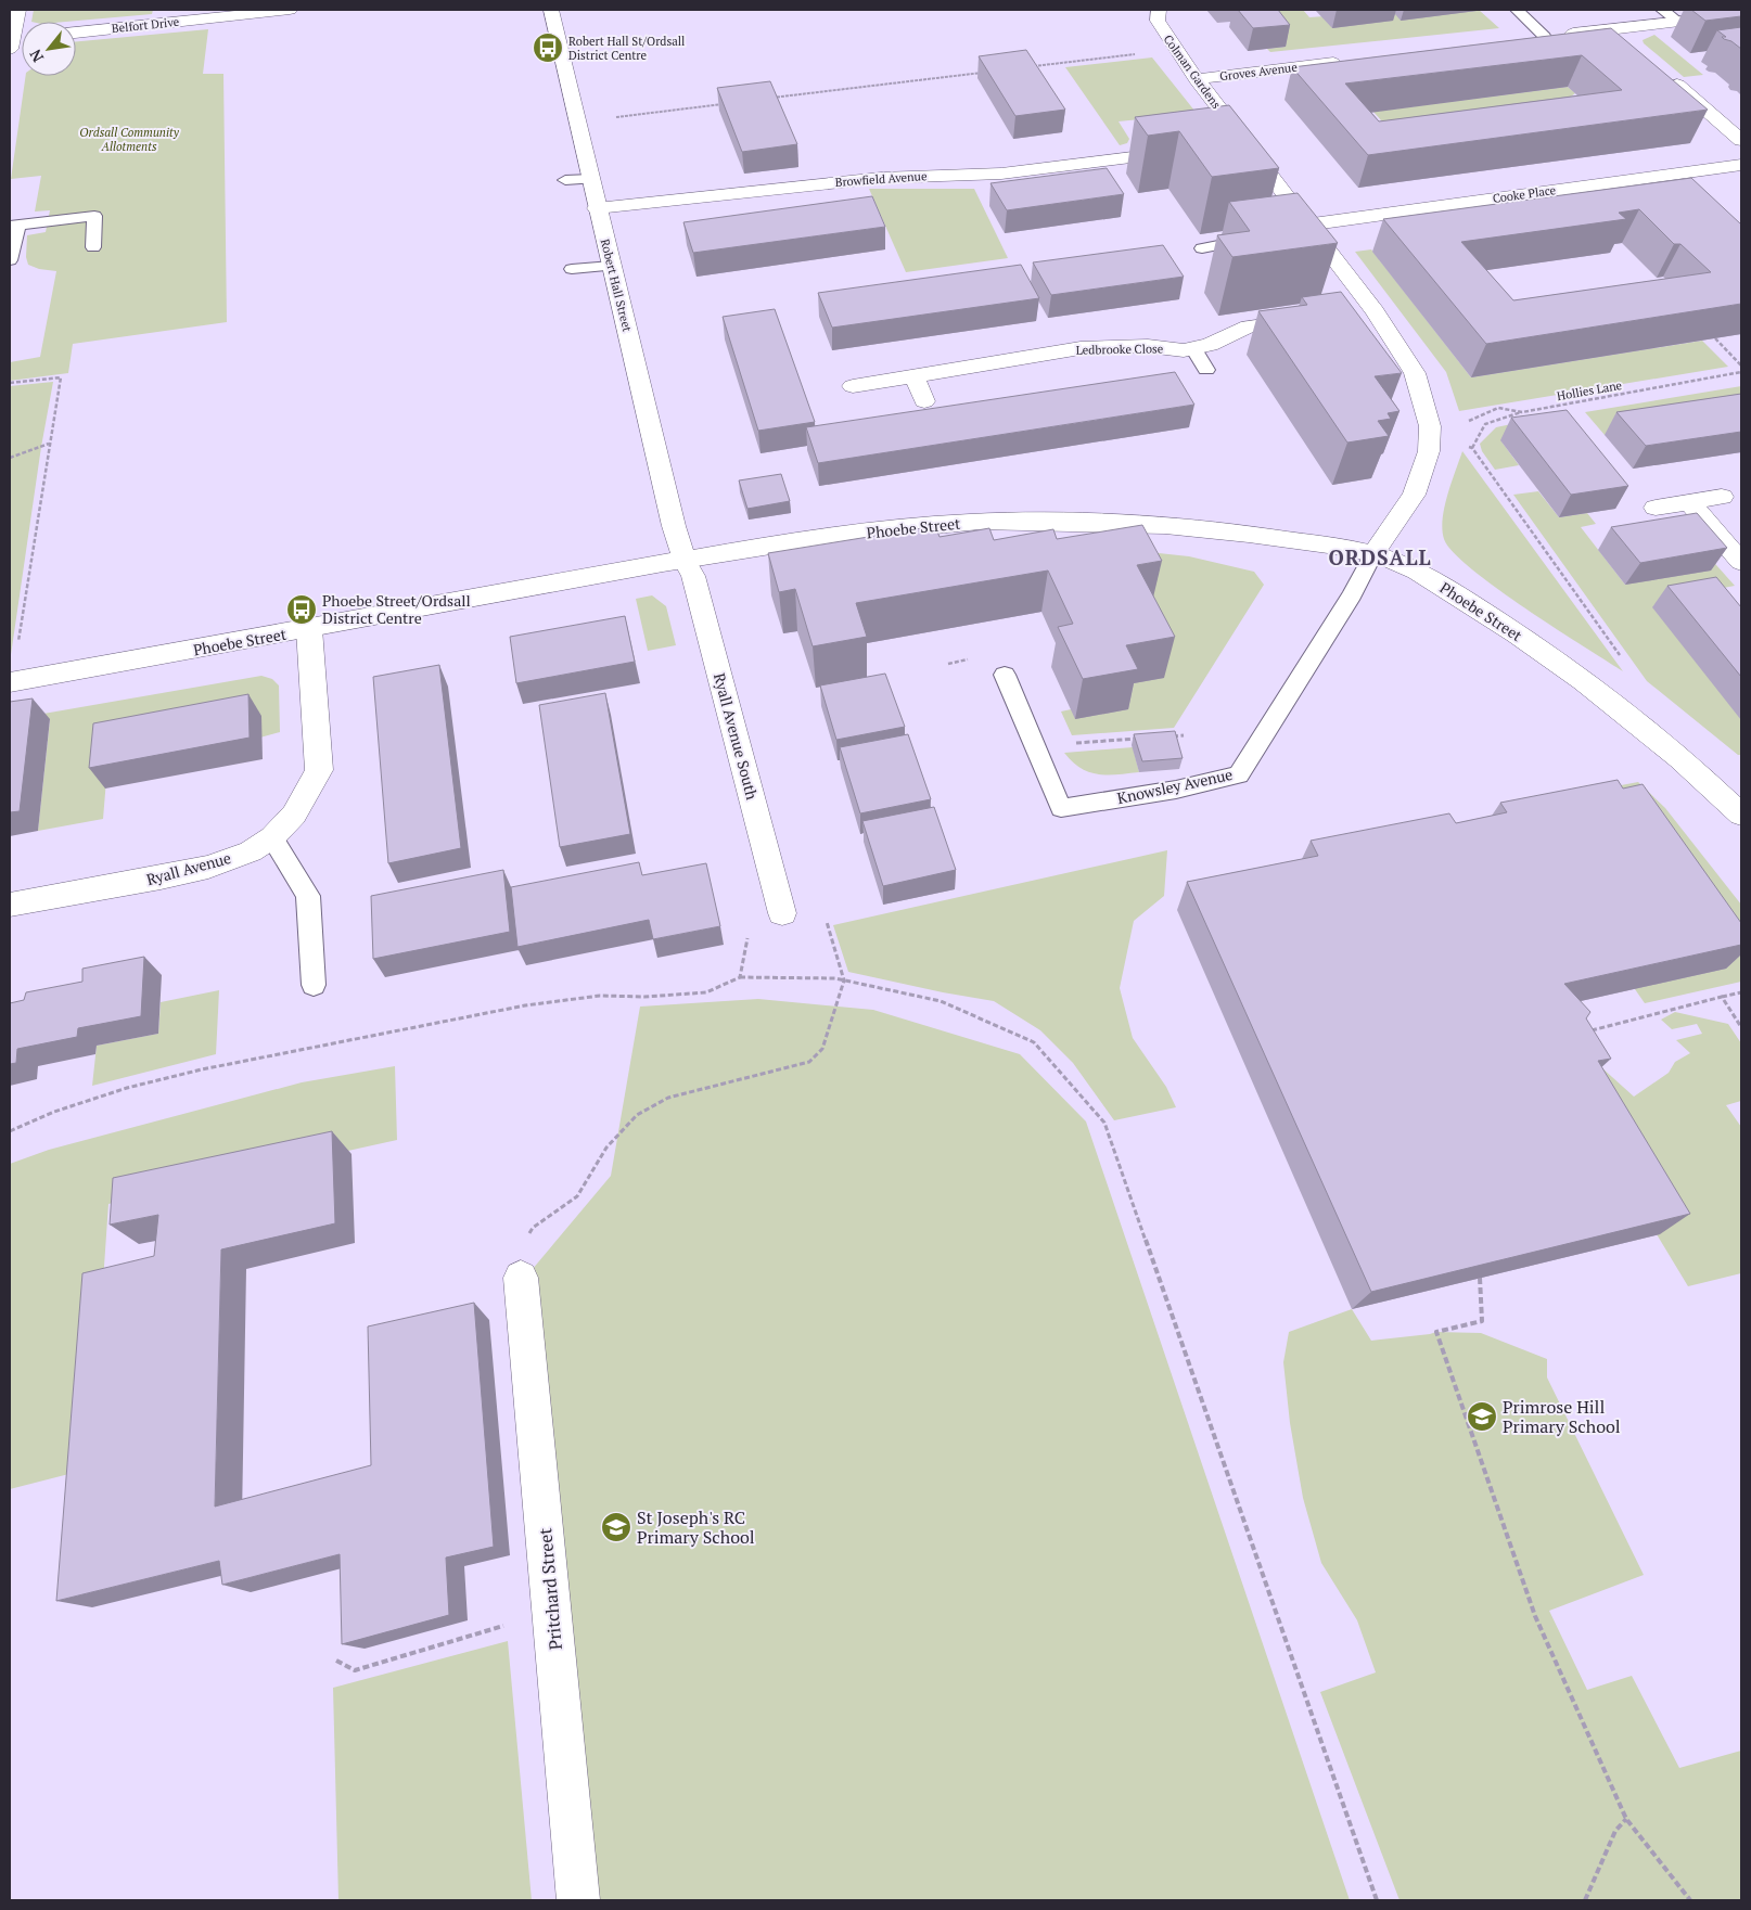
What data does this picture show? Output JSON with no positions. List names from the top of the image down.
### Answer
{
  "streets": {
    "street": [
      "Belfort Drive",
      "Colman Gardens",
      "Groves Avenue",
      "Browfield Avenue",
      "Cooke Place",
      "Robert Hall Street",
      "Ledbrooke Close",
      "Phoebe Street",
      "Ryall Avenue South",
      "Ryall Avenue",
      "Pritchard Street"
    ],
    "lane": ["Knowsley Avenue"],
    "path": ["Hollies Lane"]
  },
  "crossings": [
    ["Colman Gardens", "Groves Avenue"],
    ["Colman Gardens", "Cooke Place"],
    ["Browfield Avenue", "Robert Hall Street"],
    ["Robert Hall Street", "Phoebe Street"],
    ["Robert Hall Street", "Ryall Avenue South"],
    ["Phoebe Street", "Ryall Avenue South"],
    ["Phoebe Street", "Knowsley Avenue"],
    ["Phoebe Street", "Ryall Avenue"]
  ],
  "districts": ["ORDSALL"],
  "parks": ["Ordsall Community Allotments"],
  "places": {
    "bus stop": ["Robert Hall St/Ordsall District Centre", "Phoebe Street/Ordsall District Centre"],
    "school or university": ["Primrose Hill Primary School", "St Joseph's RC Primary School"]
  },
  "north": "bottom left"
}
